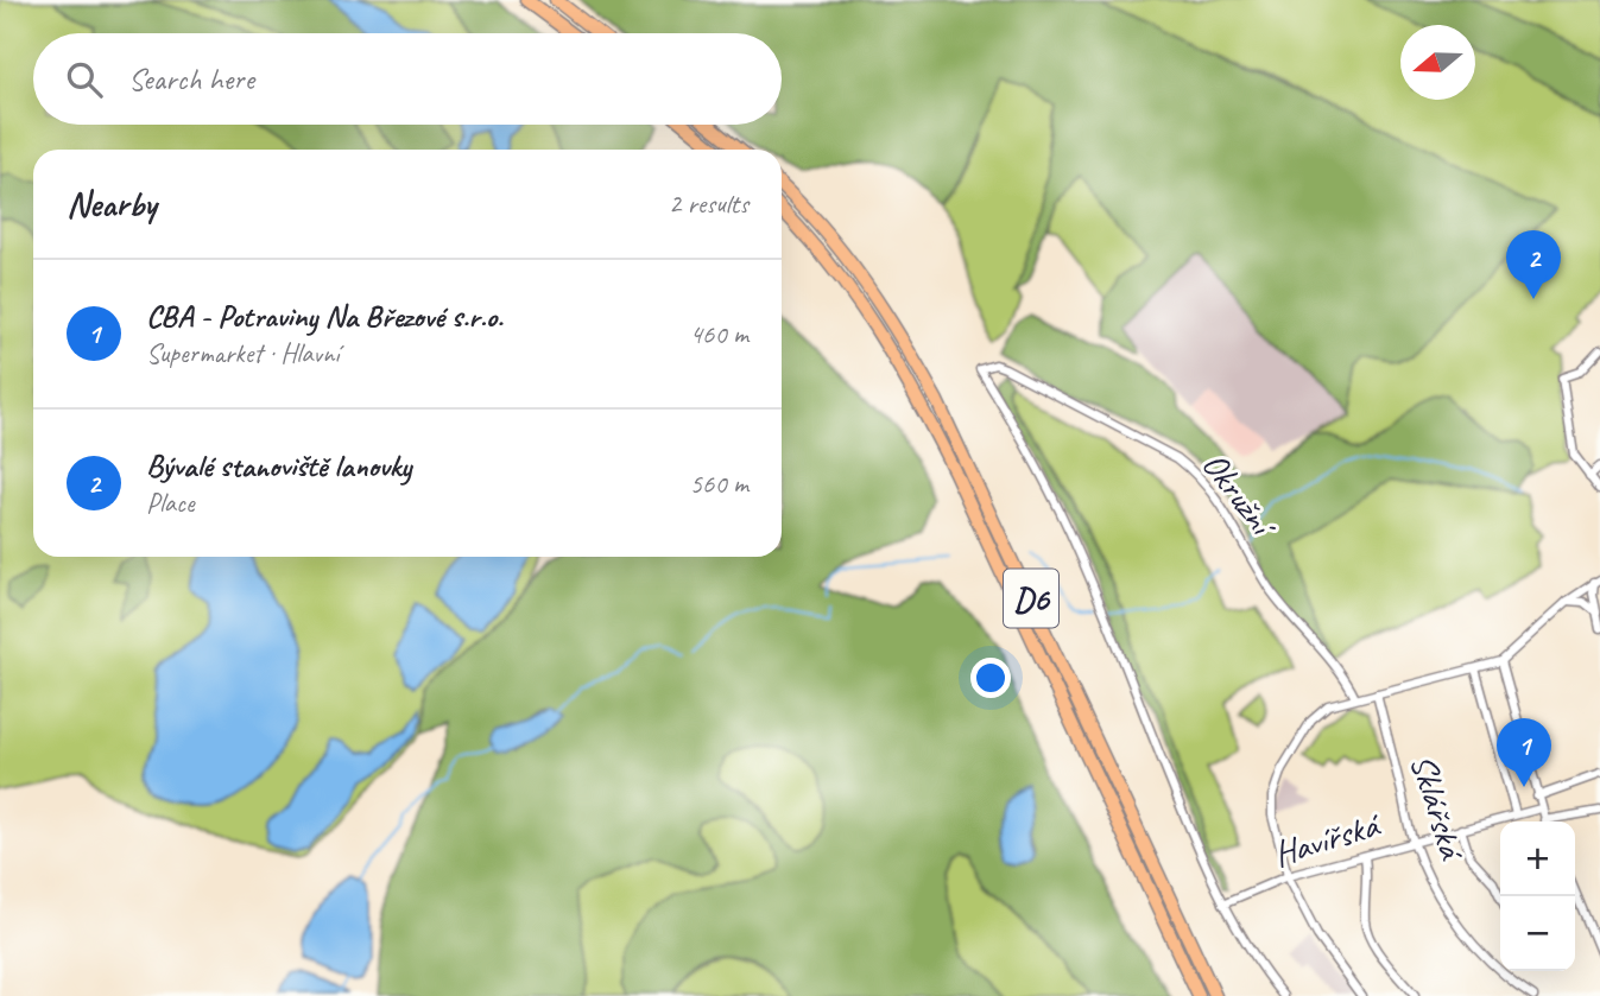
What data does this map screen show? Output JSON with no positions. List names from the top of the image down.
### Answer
{
  "streets": {
    "highway": ["D6"],
    "street": ["Okružní", "Sklářská", "Havířská"]
  },
  "crossings": [
    ["Okružní", "Havířská"],
    ["Sklářská", "Havířská"]
  ],
  "north": "left",
  "page": {
    "search": "Search here",
    "heading": ["Nearby", "2 results"],
    "pins": ["2", "1"],
    "list": [
      {
        "mark": "1",
        "name": "CBA - Potraviny Na Březové s.r.o.",
        "note": "Supermarket · Hlavní",
        "value": "460 m"
      },
      {
        "mark": "2",
        "name": "Bývalé stanoviště lanovky",
        "note": "Place",
        "value": "560 m"
      }
    ],
    "map_buttons": ["+", "−"]
  }
}
